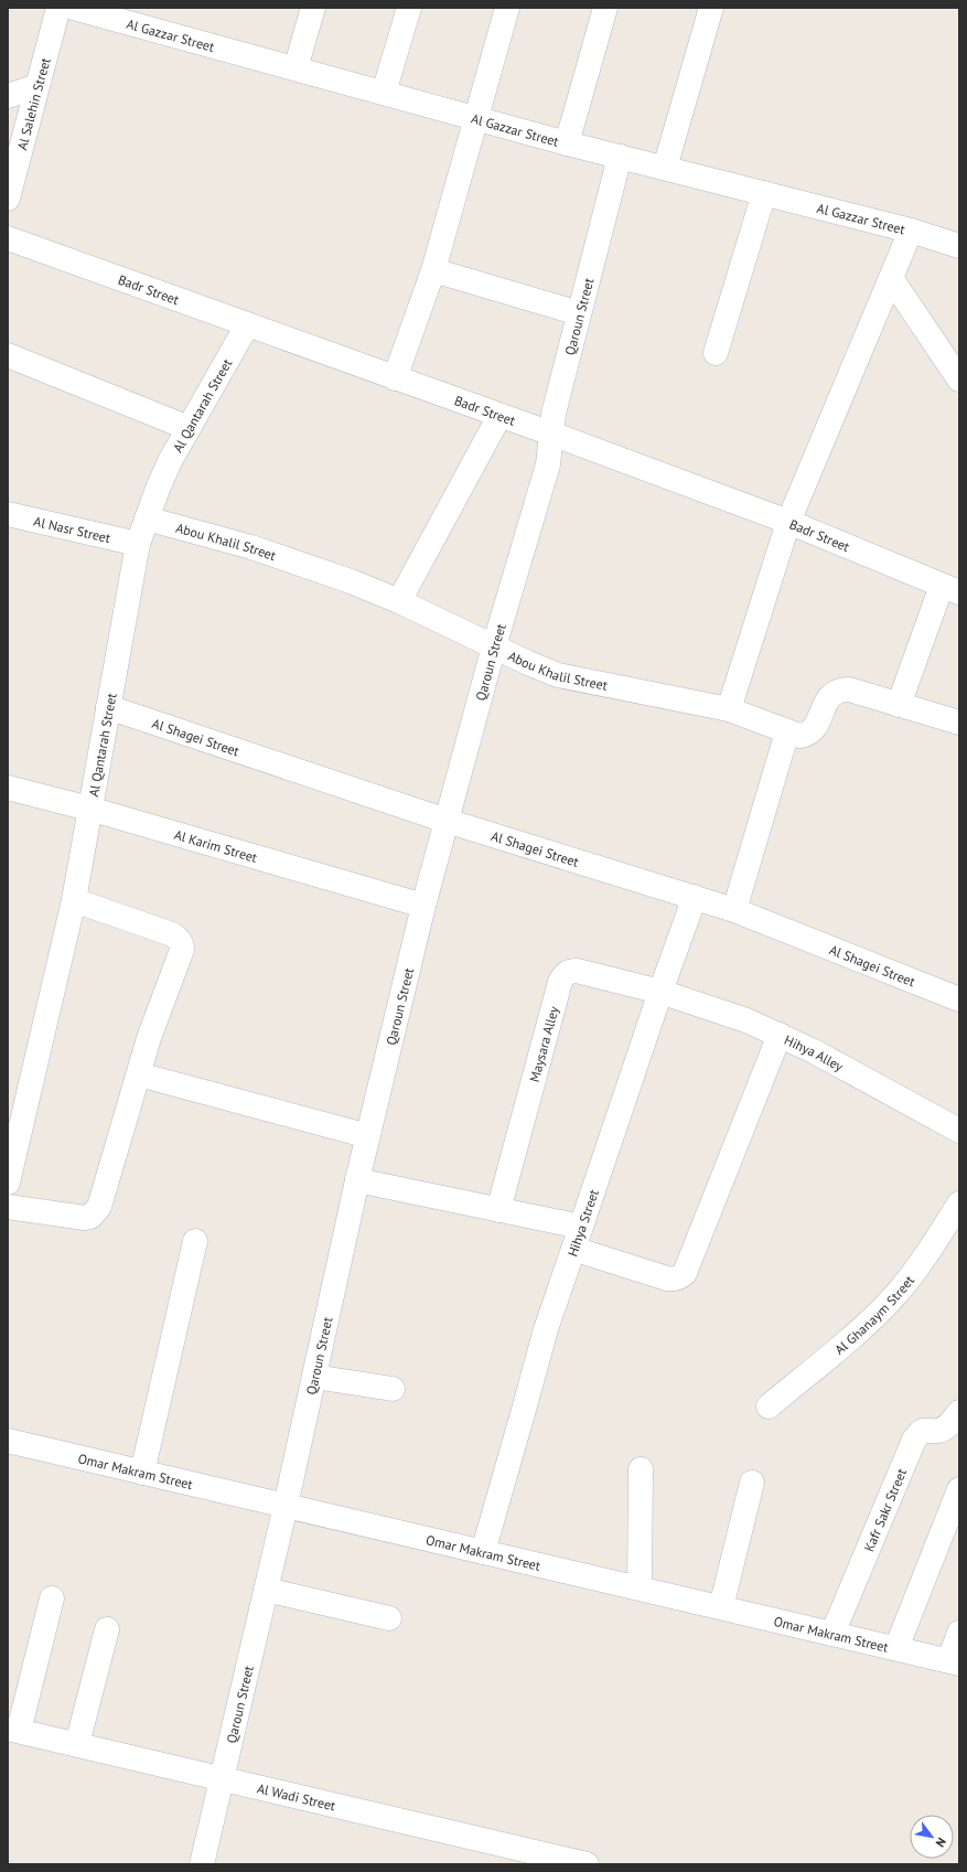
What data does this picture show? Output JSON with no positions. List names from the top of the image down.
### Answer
{
  "streets": {
    "street": [
      "Al Gazzar Street",
      "Al Salehin Street",
      "Badr Street",
      "Qaroun Street",
      "Al Qantarah Street",
      "Al Nasr Street",
      "Abou Khalil Street",
      "Al Shagei Street",
      "Al Karim Street",
      "Maysara Alley",
      "Hihya Alley",
      "Hihya Street",
      "Al Ghanaym Street",
      "Omar Makram Street",
      "Kafr Sakr Street",
      "Al Wadi Street"
    ]
  },
  "crossings": [
    ["Al Gazzar Street", "Qaroun Street"],
    ["Badr Street", "Qaroun Street"],
    ["Badr Street", "Al Qantarah Street"],
    ["Qaroun Street", "Abou Khalil Street"],
    ["Qaroun Street", "Al Shagei Street"],
    ["Qaroun Street", "Al Karim Street"],
    ["Qaroun Street", "Omar Makram Street"],
    ["Qaroun Street", "Al Wadi Street"],
    ["Al Qantarah Street", "Al Nasr Street"],
    ["Al Qantarah Street", "Abou Khalil Street"],
    ["Al Qantarah Street", "Al Shagei Street"],
    ["Al Qantarah Street", "Al Karim Street"],
    ["Al Shagei Street", "Hihya Street"],
    ["Maysara Alley", "Hihya Alley"],
    ["Maysara Alley", "Hihya Street"],
    ["Hihya Alley", "Hihya Street"],
    ["Hihya Street", "Omar Makram Street"],
    ["Omar Makram Street", "Kafr Sakr Street"]
  ],
  "north": "bottom right"
}
